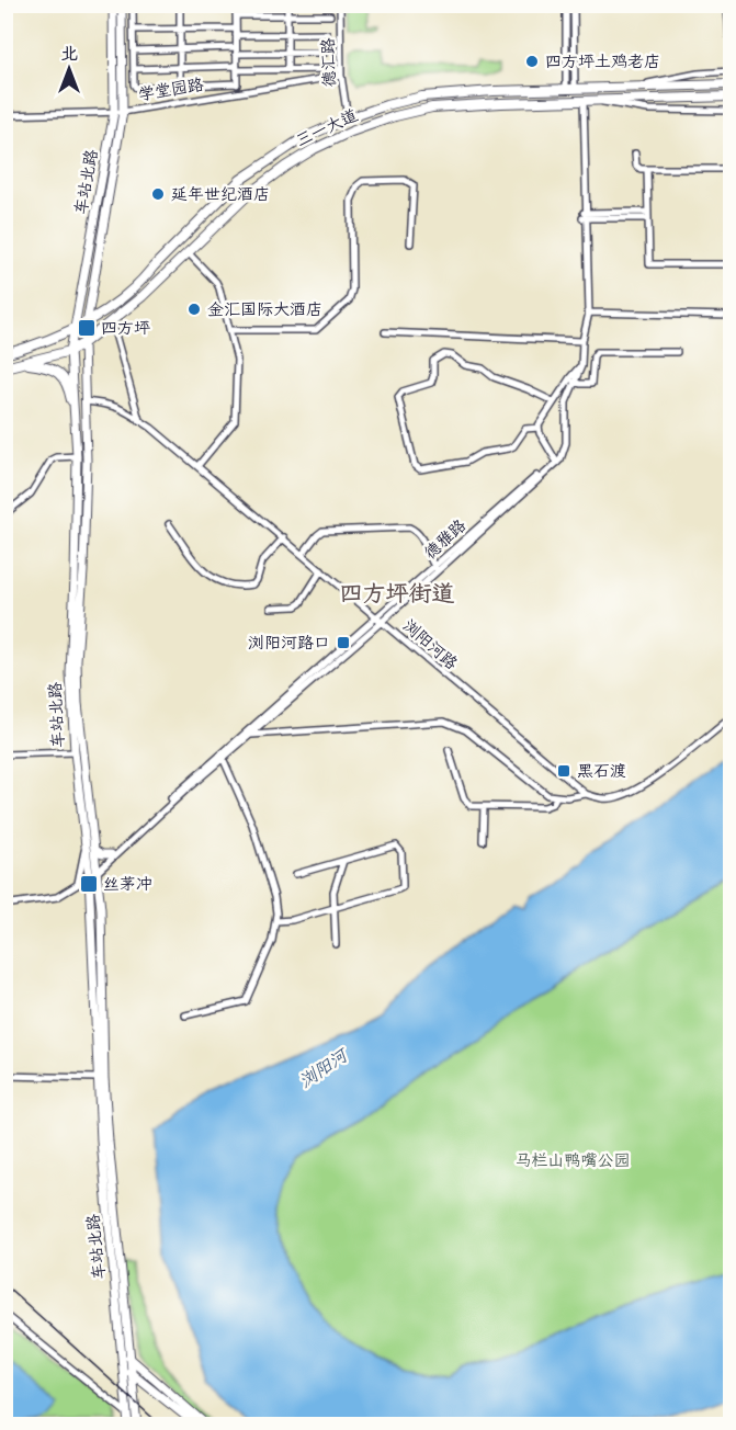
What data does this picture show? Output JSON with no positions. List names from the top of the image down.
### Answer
{
  "streets": {
    "highway": ["三一大道"],
    "main road": ["车站北路"],
    "street": ["德汇路", "学堂园路", "浏阳河路"]
  },
  "crossings": [
    ["德汇路", "学堂园路"],
    ["德汇路", "三一大道"],
    ["学堂园路", "车站北路"],
    ["三一大道", "车站北路"],
    ["车站北路", "浏阳河路"]
  ],
  "districts": ["四方坪街道"],
  "water": ["浏阳河"],
  "parks": ["马栏山鸭嘴公园"],
  "places": {
    "other": ["四方坪土鸡老店", "延年世纪酒店", "金汇国际大酒店"],
    "transit": [
      "四方坪",
      "浏阳河路口",
      "黑石渡",
      "丝茅冲"
    ]
  },
  "north": "top"
}
